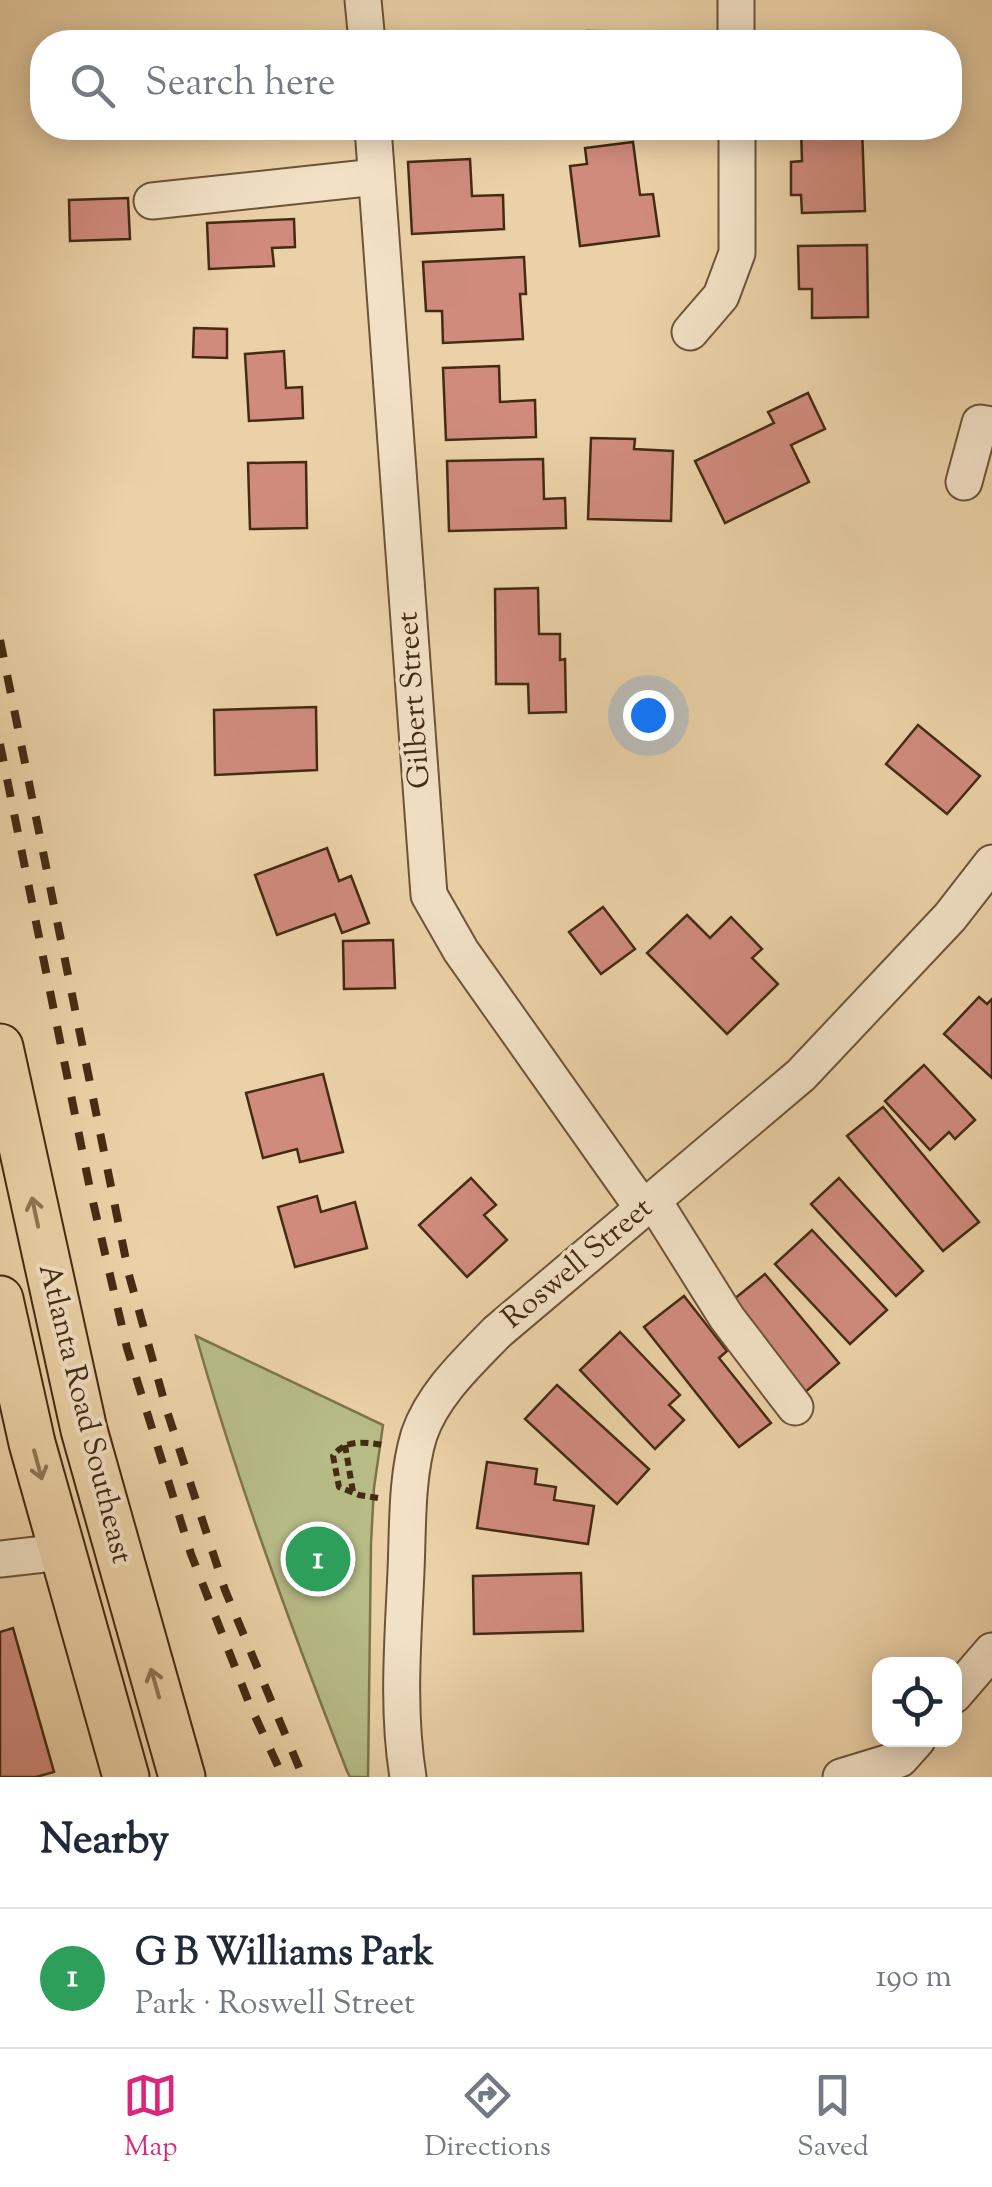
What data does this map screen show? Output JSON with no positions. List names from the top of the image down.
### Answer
{
  "streets": {
    "main road": ["Atlanta Road Southeast"],
    "street": ["Gilbert Street", "Roswell Street"]
  },
  "crossings": [
    ["Gilbert Street", "Roswell Street"]
  ],
  "page": {
    "search": "Search here",
    "pins": "1",
    "heading": "Nearby",
    "list": [
      {
        "mark": "1",
        "name": "G B Williams Park",
        "note": "Park · Roswell Street",
        "value": "190 m"
      }
    ],
    "nav": ["Map", "Directions", "Saved"]
  }
}
